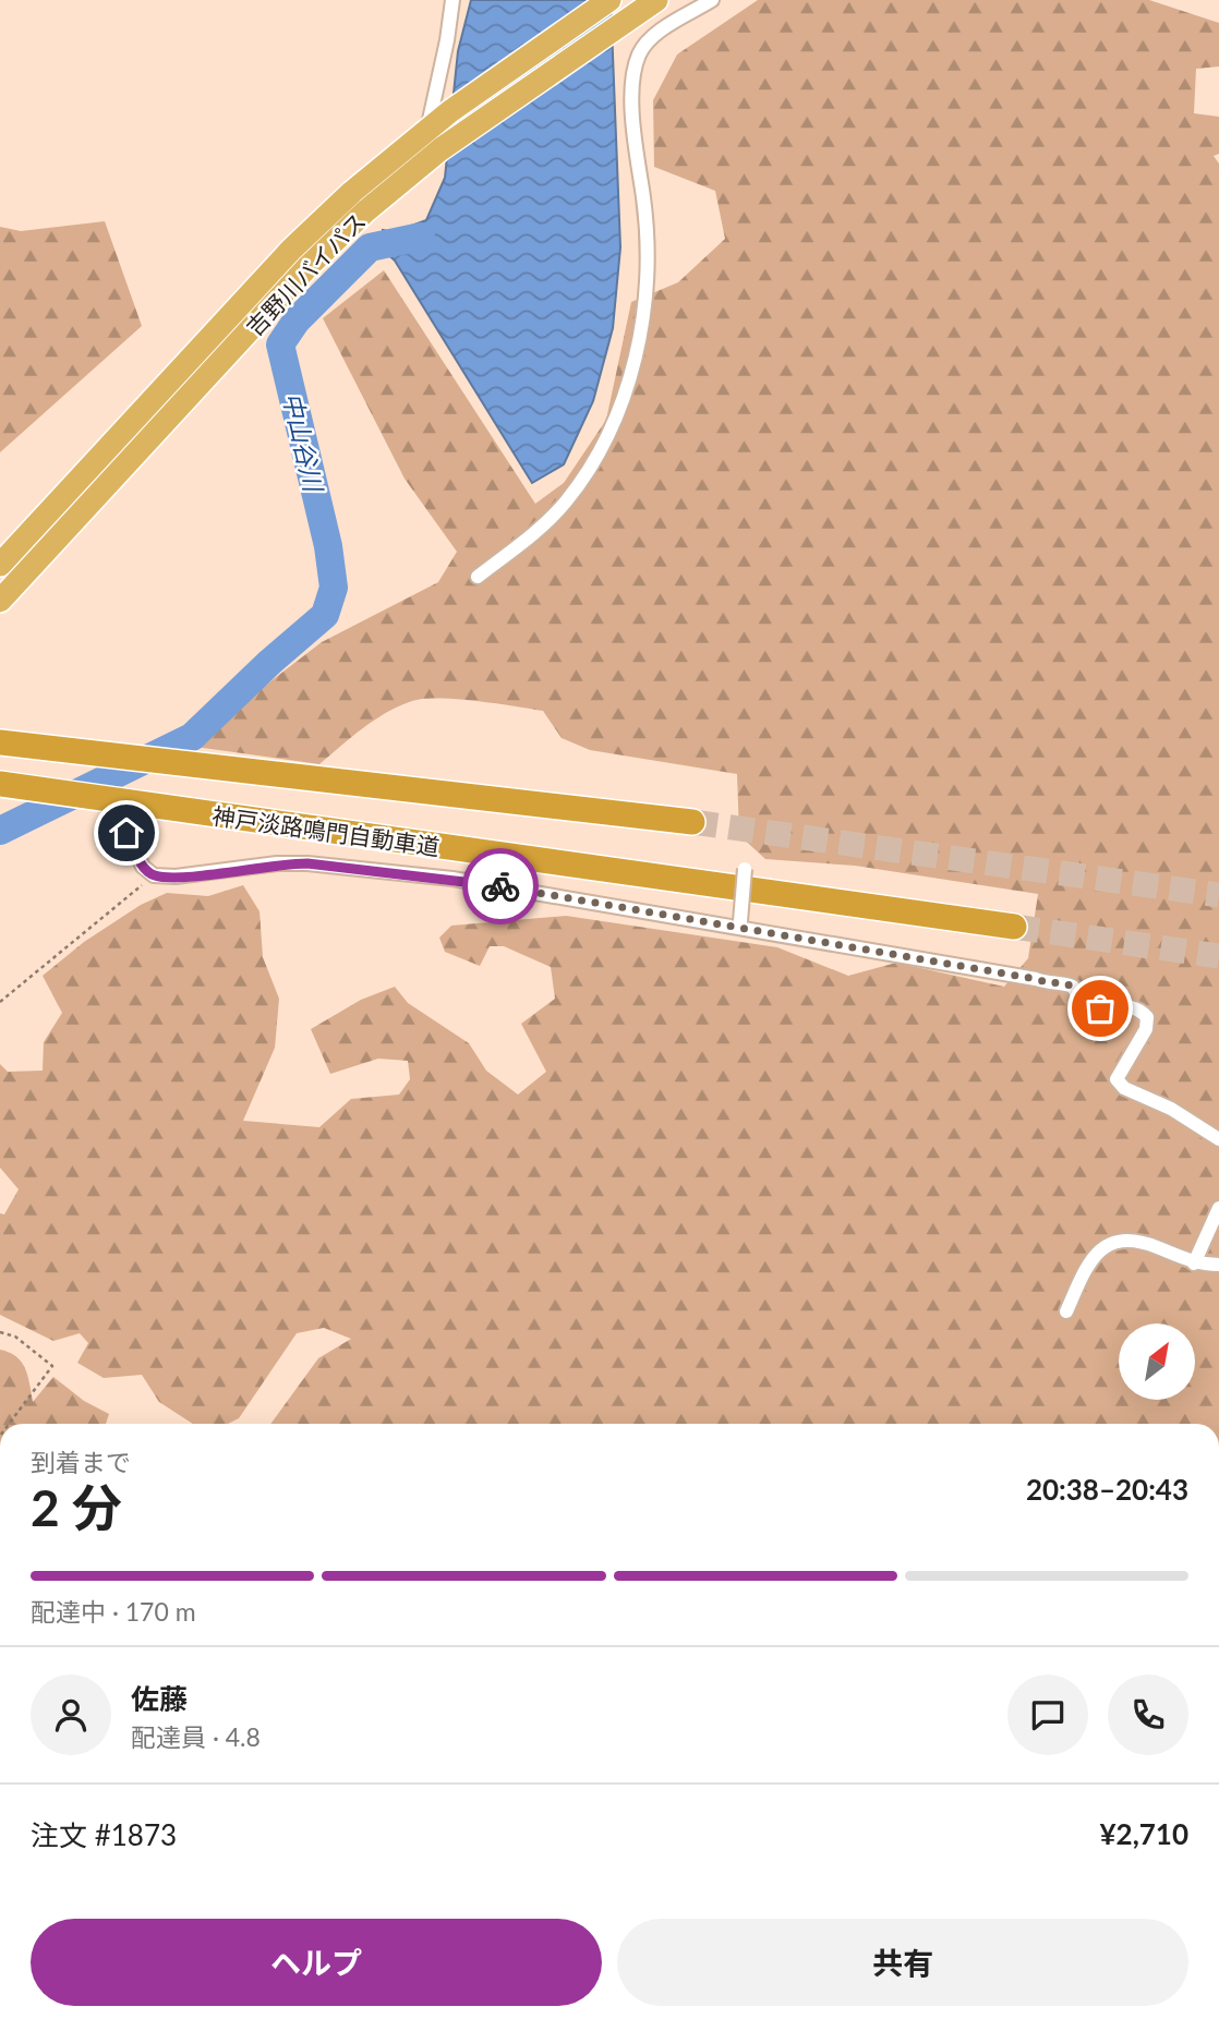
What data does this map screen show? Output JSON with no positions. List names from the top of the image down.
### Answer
{
  "streets": {
    "highway": ["吉野川バイパス", "神戸淡路鳴門自動車道"]
  },
  "water": ["中山谷川"],
  "north": "top right",
  "page": {
    "heading": ["2 分", "到着まで", "20:38–20:43"],
    "panel": [
      "佐藤",
      "配達員 · 4.8",
      "注文 #1873",
      "¥2,710"
    ],
    "bar": "配達中 · 170 m",
    "buttons": ["ヘルプ", "共有"]
  }
}
